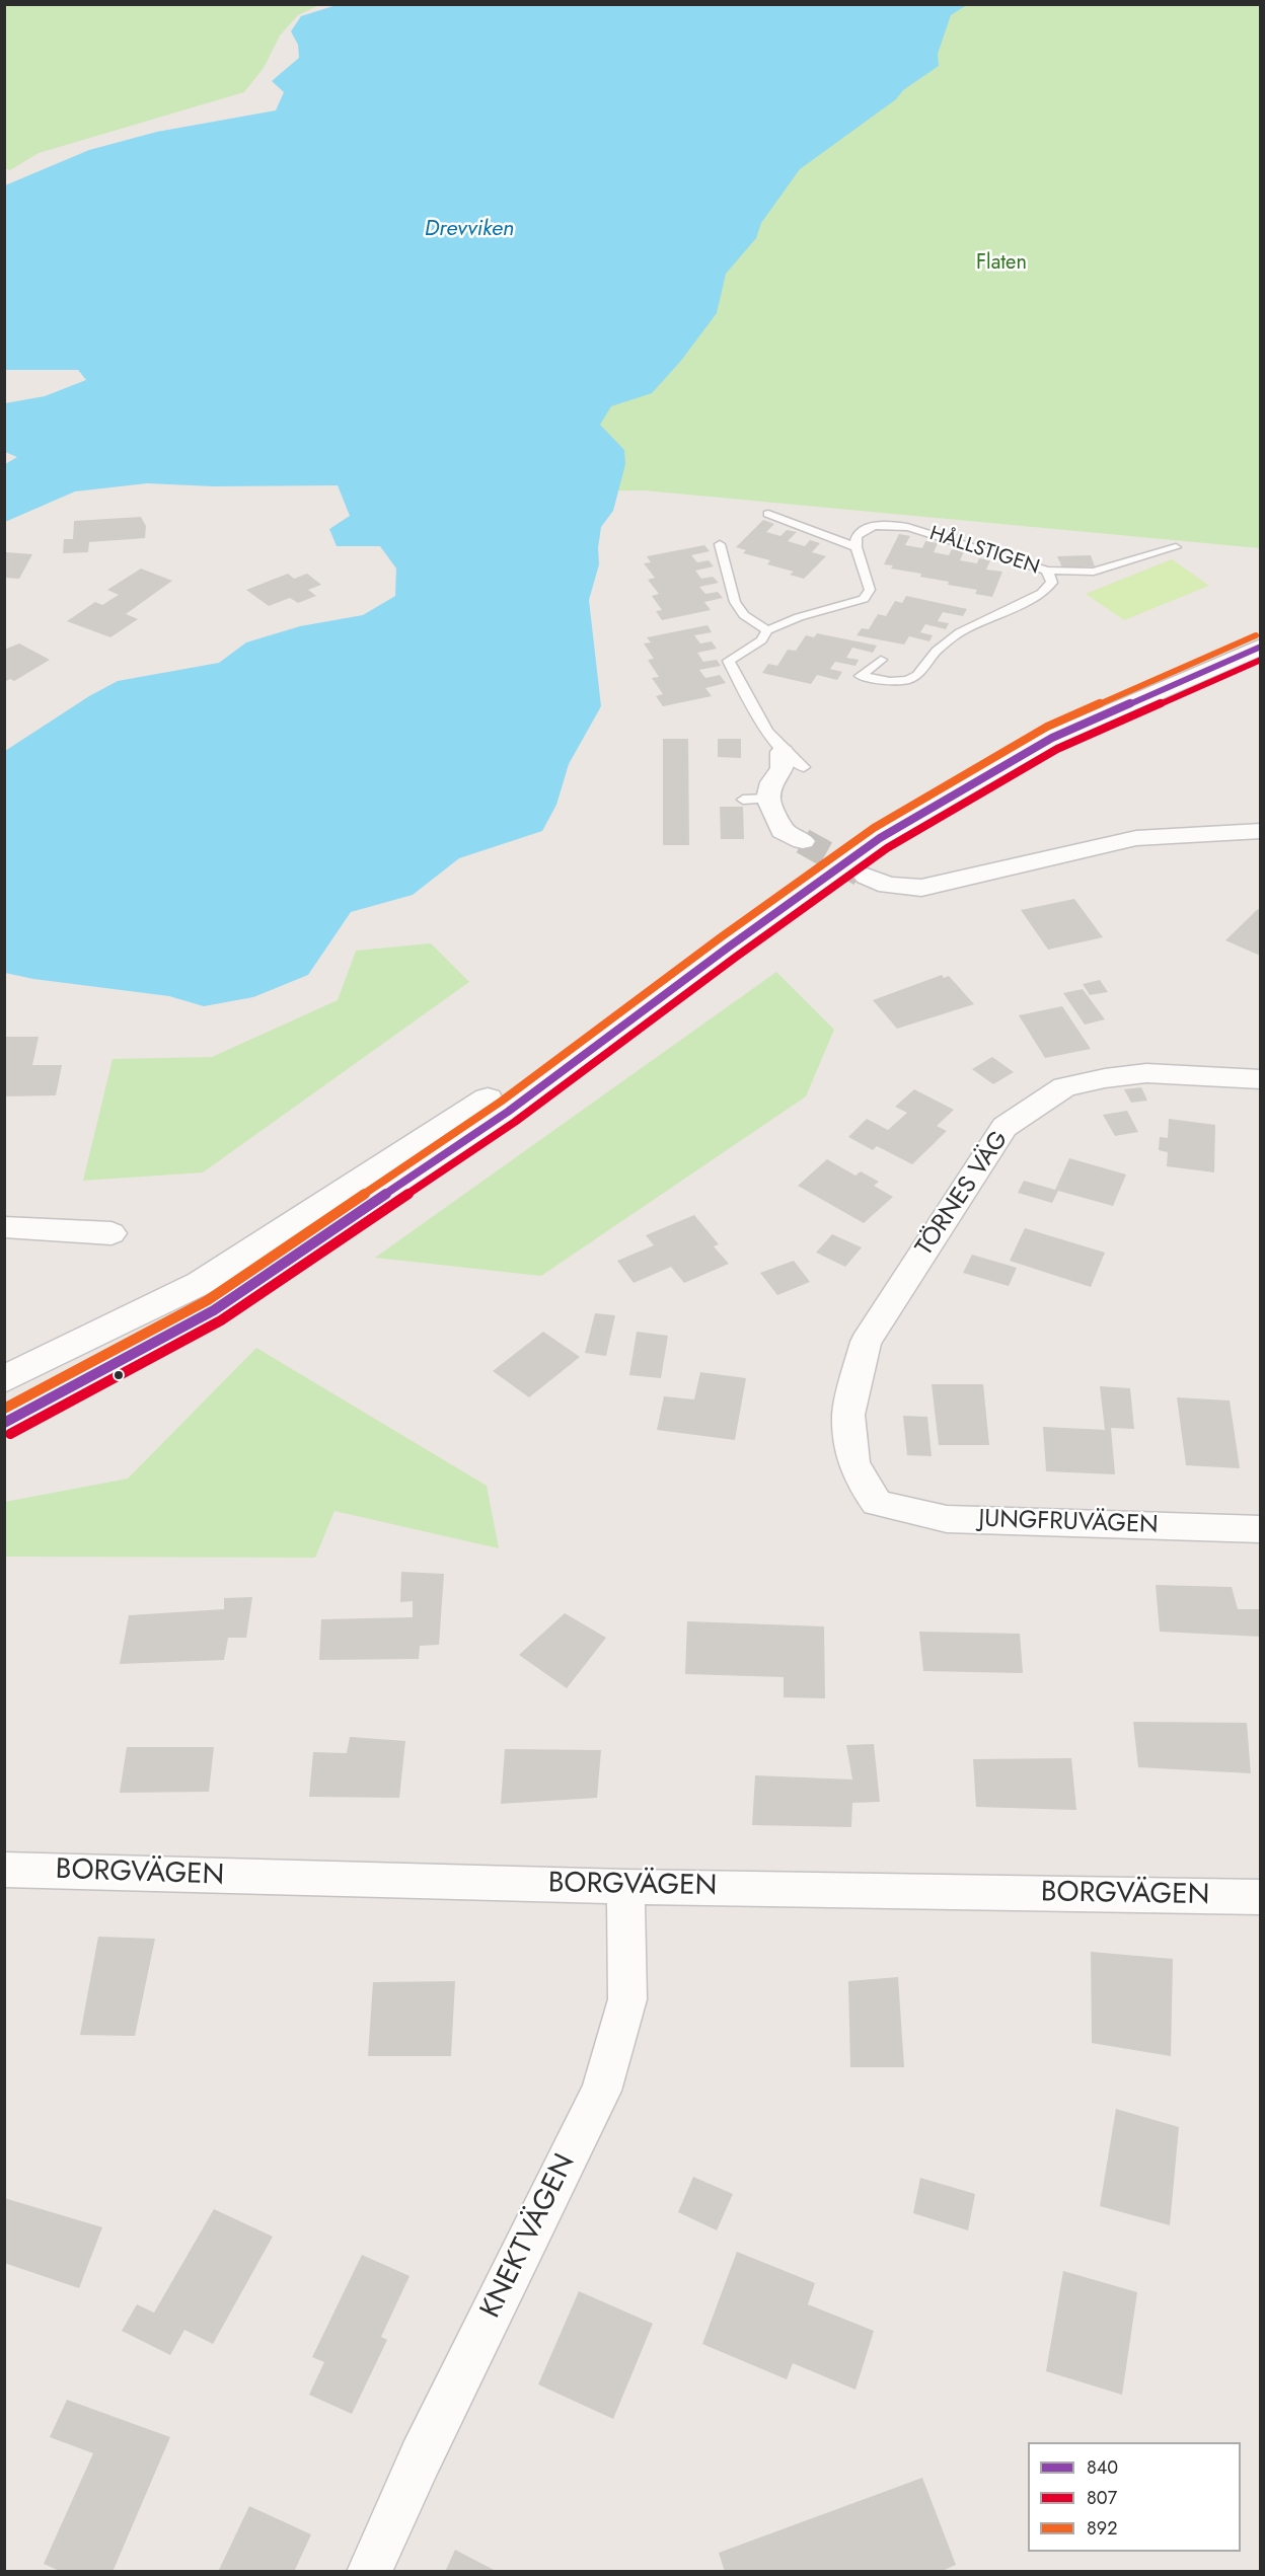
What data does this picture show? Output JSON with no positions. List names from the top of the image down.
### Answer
{
  "streets": {
    "street": [
      "TÖRNES VÄG",
      "JUNGFRUVÄGEN",
      "BORGVÄGEN",
      "KNEKTVÄGEN"
    ],
    "lane": ["HÅLLSTIGEN"]
  },
  "crossings": [
    ["TÖRNES VÄG", "JUNGFRUVÄGEN"],
    ["BORGVÄGEN", "KNEKTVÄGEN"]
  ],
  "water": ["Drevviken"],
  "parks": ["Flaten"],
  "lines": ["transit line 892", "transit line 840", "transit line 807"],
  "legend": ["840", "807", "892"]
}
